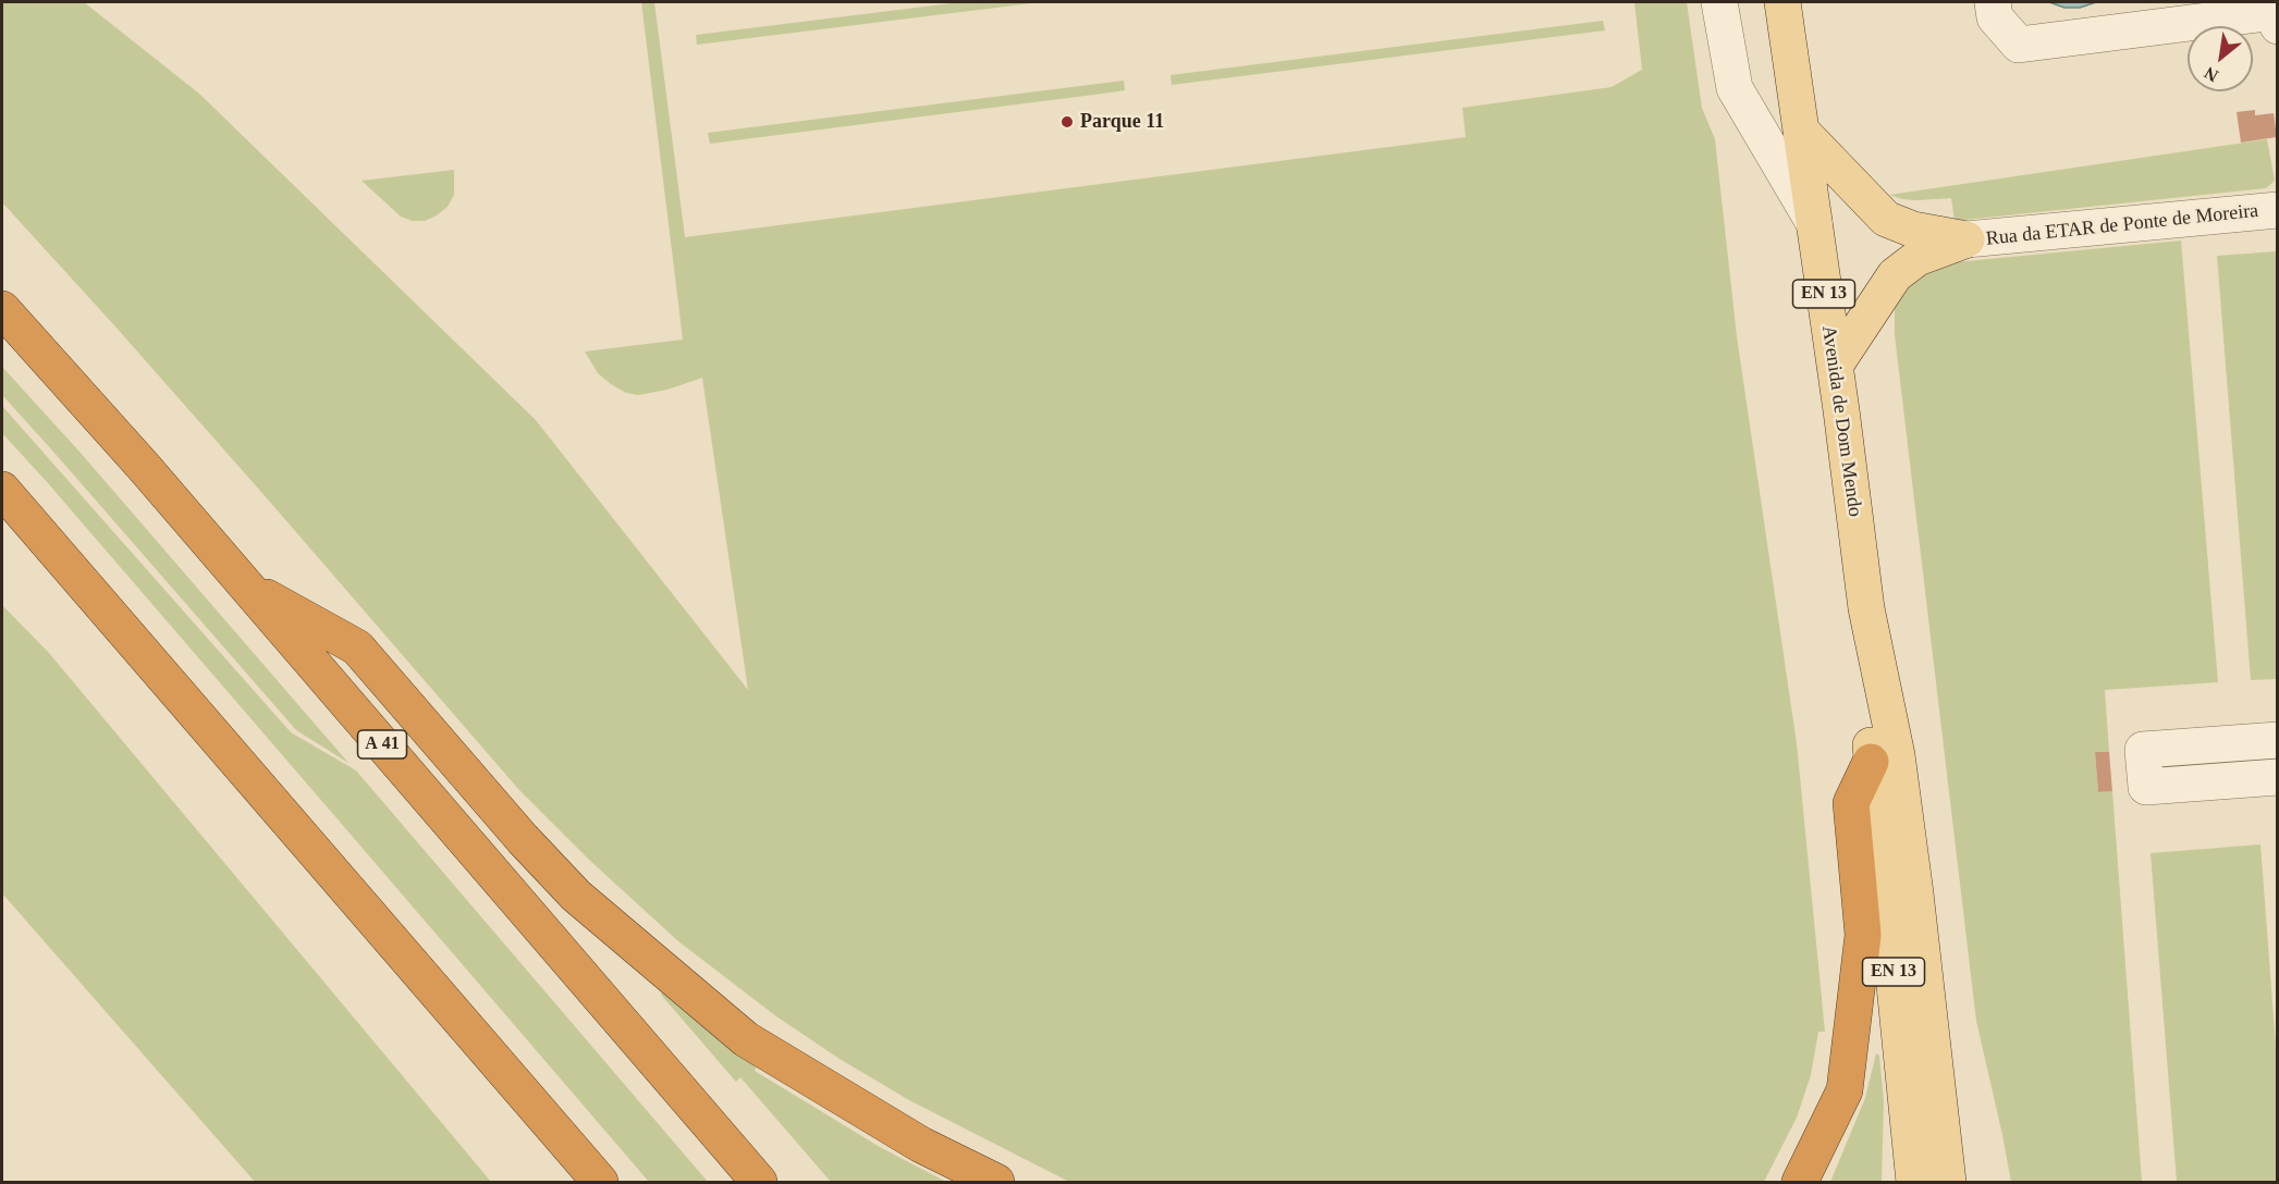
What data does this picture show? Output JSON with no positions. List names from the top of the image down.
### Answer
{
  "streets": {
    "highway": ["A 41"],
    "main road": ["EN 13", "Avenida de Dom Mendo"],
    "street": ["Rua da ETAR de Ponte de Moreira"]
  },
  "places": ["Parque 11"],
  "north": "bottom left"
}
